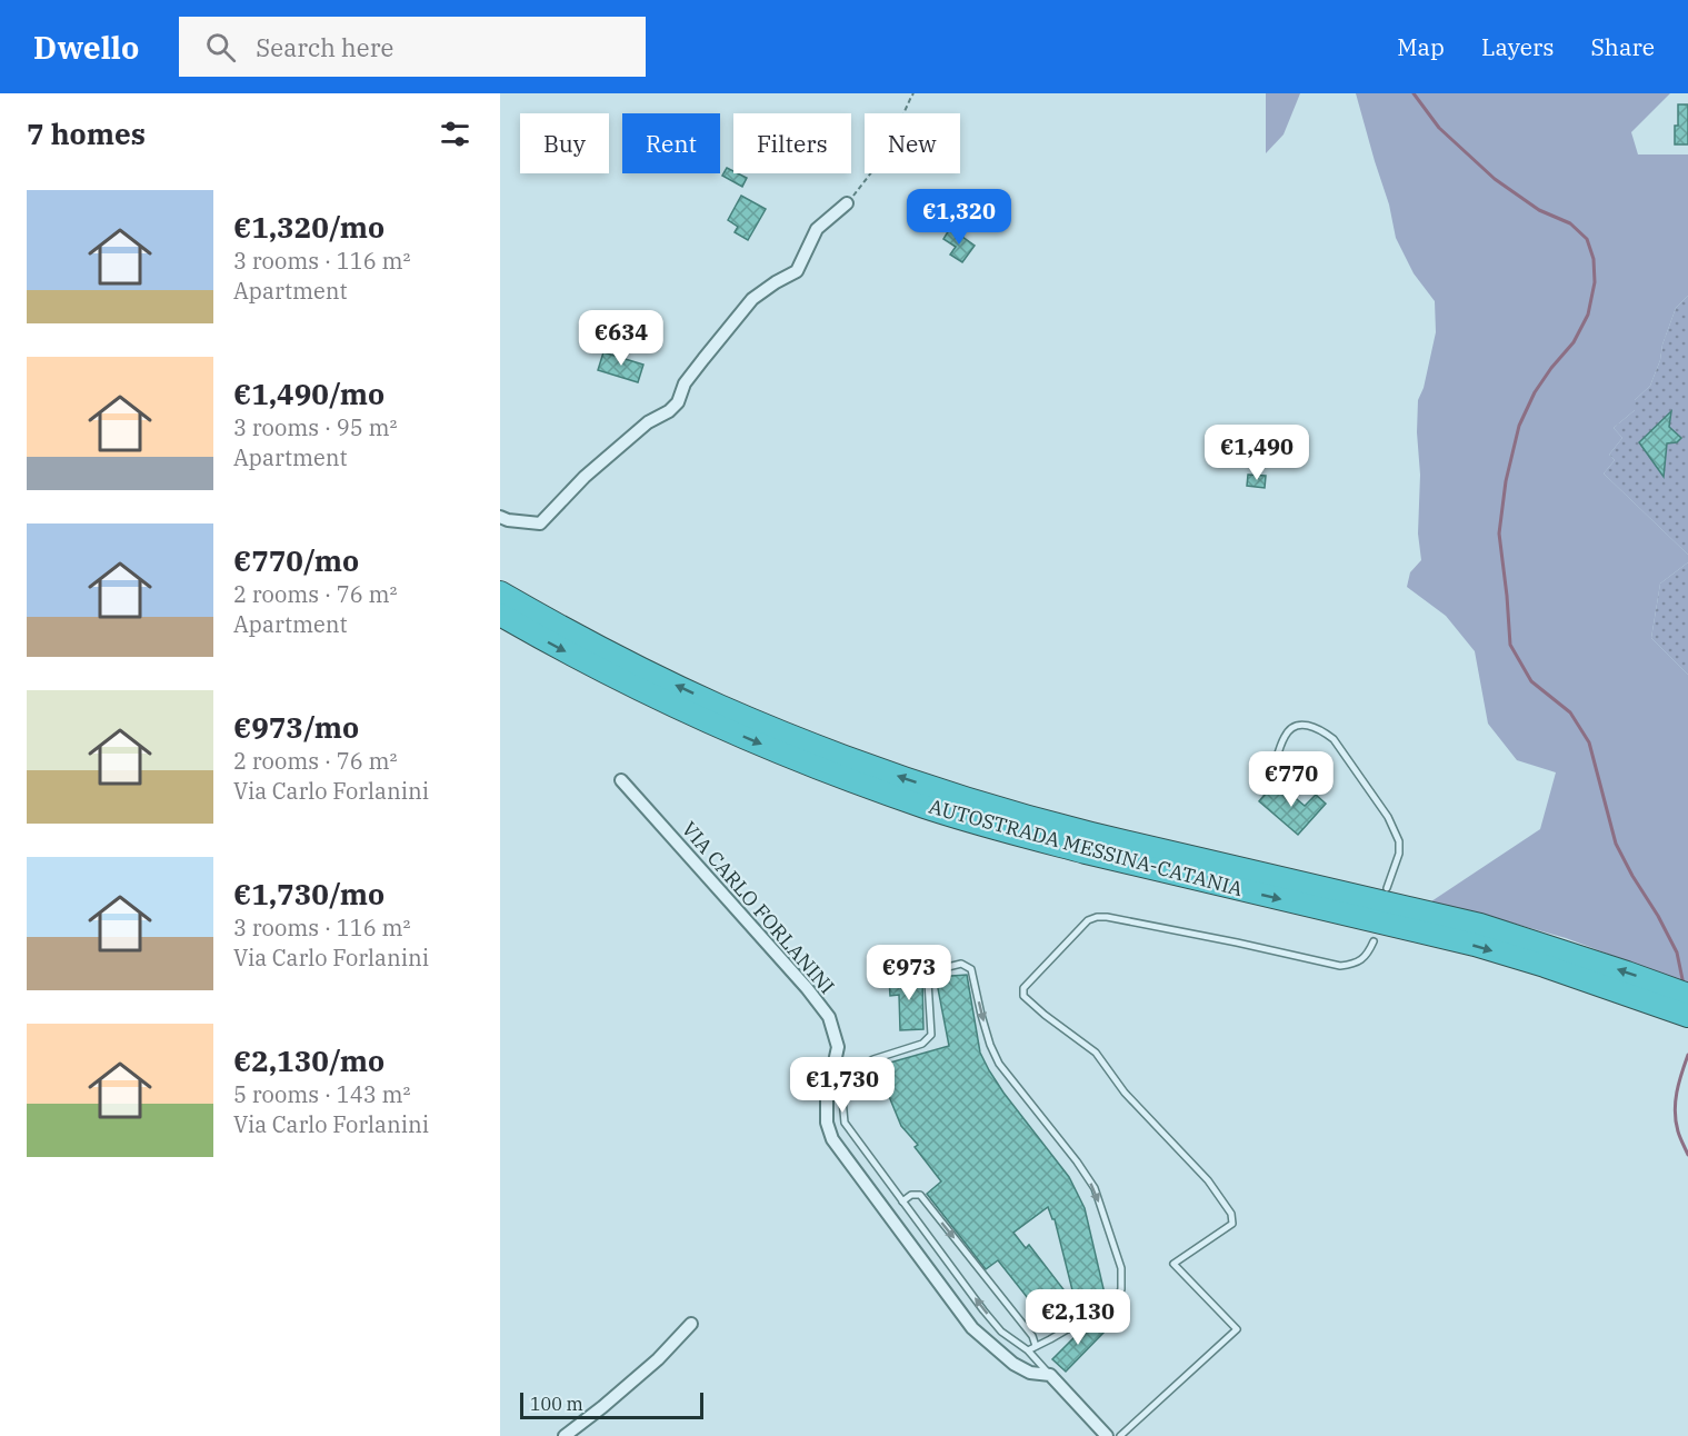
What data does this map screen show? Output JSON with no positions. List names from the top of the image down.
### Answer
{
  "streets": {
    "highway": ["AUTOSTRADA MESSINA-CATANIA"],
    "street": ["VIA CARLO FORLANINI"]
  },
  "scale_bar": "100 m",
  "page": {
    "header": "Dwello",
    "search": "Search here",
    "nav": ["Map", "Layers", "Share"],
    "heading": "7 homes",
    "chip": [
      "Buy",
      "Rent",
      "Filters",
      "New"
    ],
    "list": [
      {
        "name": "€1,320/mo",
        "note": "3 rooms · 116 m² · Apartment"
      },
      {
        "name": "€1,490/mo",
        "note": "3 rooms · 95 m² · Apartment"
      },
      {
        "name": "€770/mo",
        "note": "2 rooms · 76 m² · Apartment"
      },
      {
        "name": "€973/mo",
        "note": "2 rooms · 76 m² · Via Carlo Forlanini"
      },
      {
        "name": "€1,730/mo",
        "note": "3 rooms · 116 m² · Via Carlo Forlanini"
      },
      {
        "name": "€2,130/mo",
        "note": "5 rooms · 143 m² · Via Carlo Forlanini"
      }
    ],
    "price": [
      "€1,320",
      "€634",
      "€1,490",
      "€770",
      "€973",
      "€1,730",
      "€2,130"
    ],
    "scale": "100 m"
  }
}
